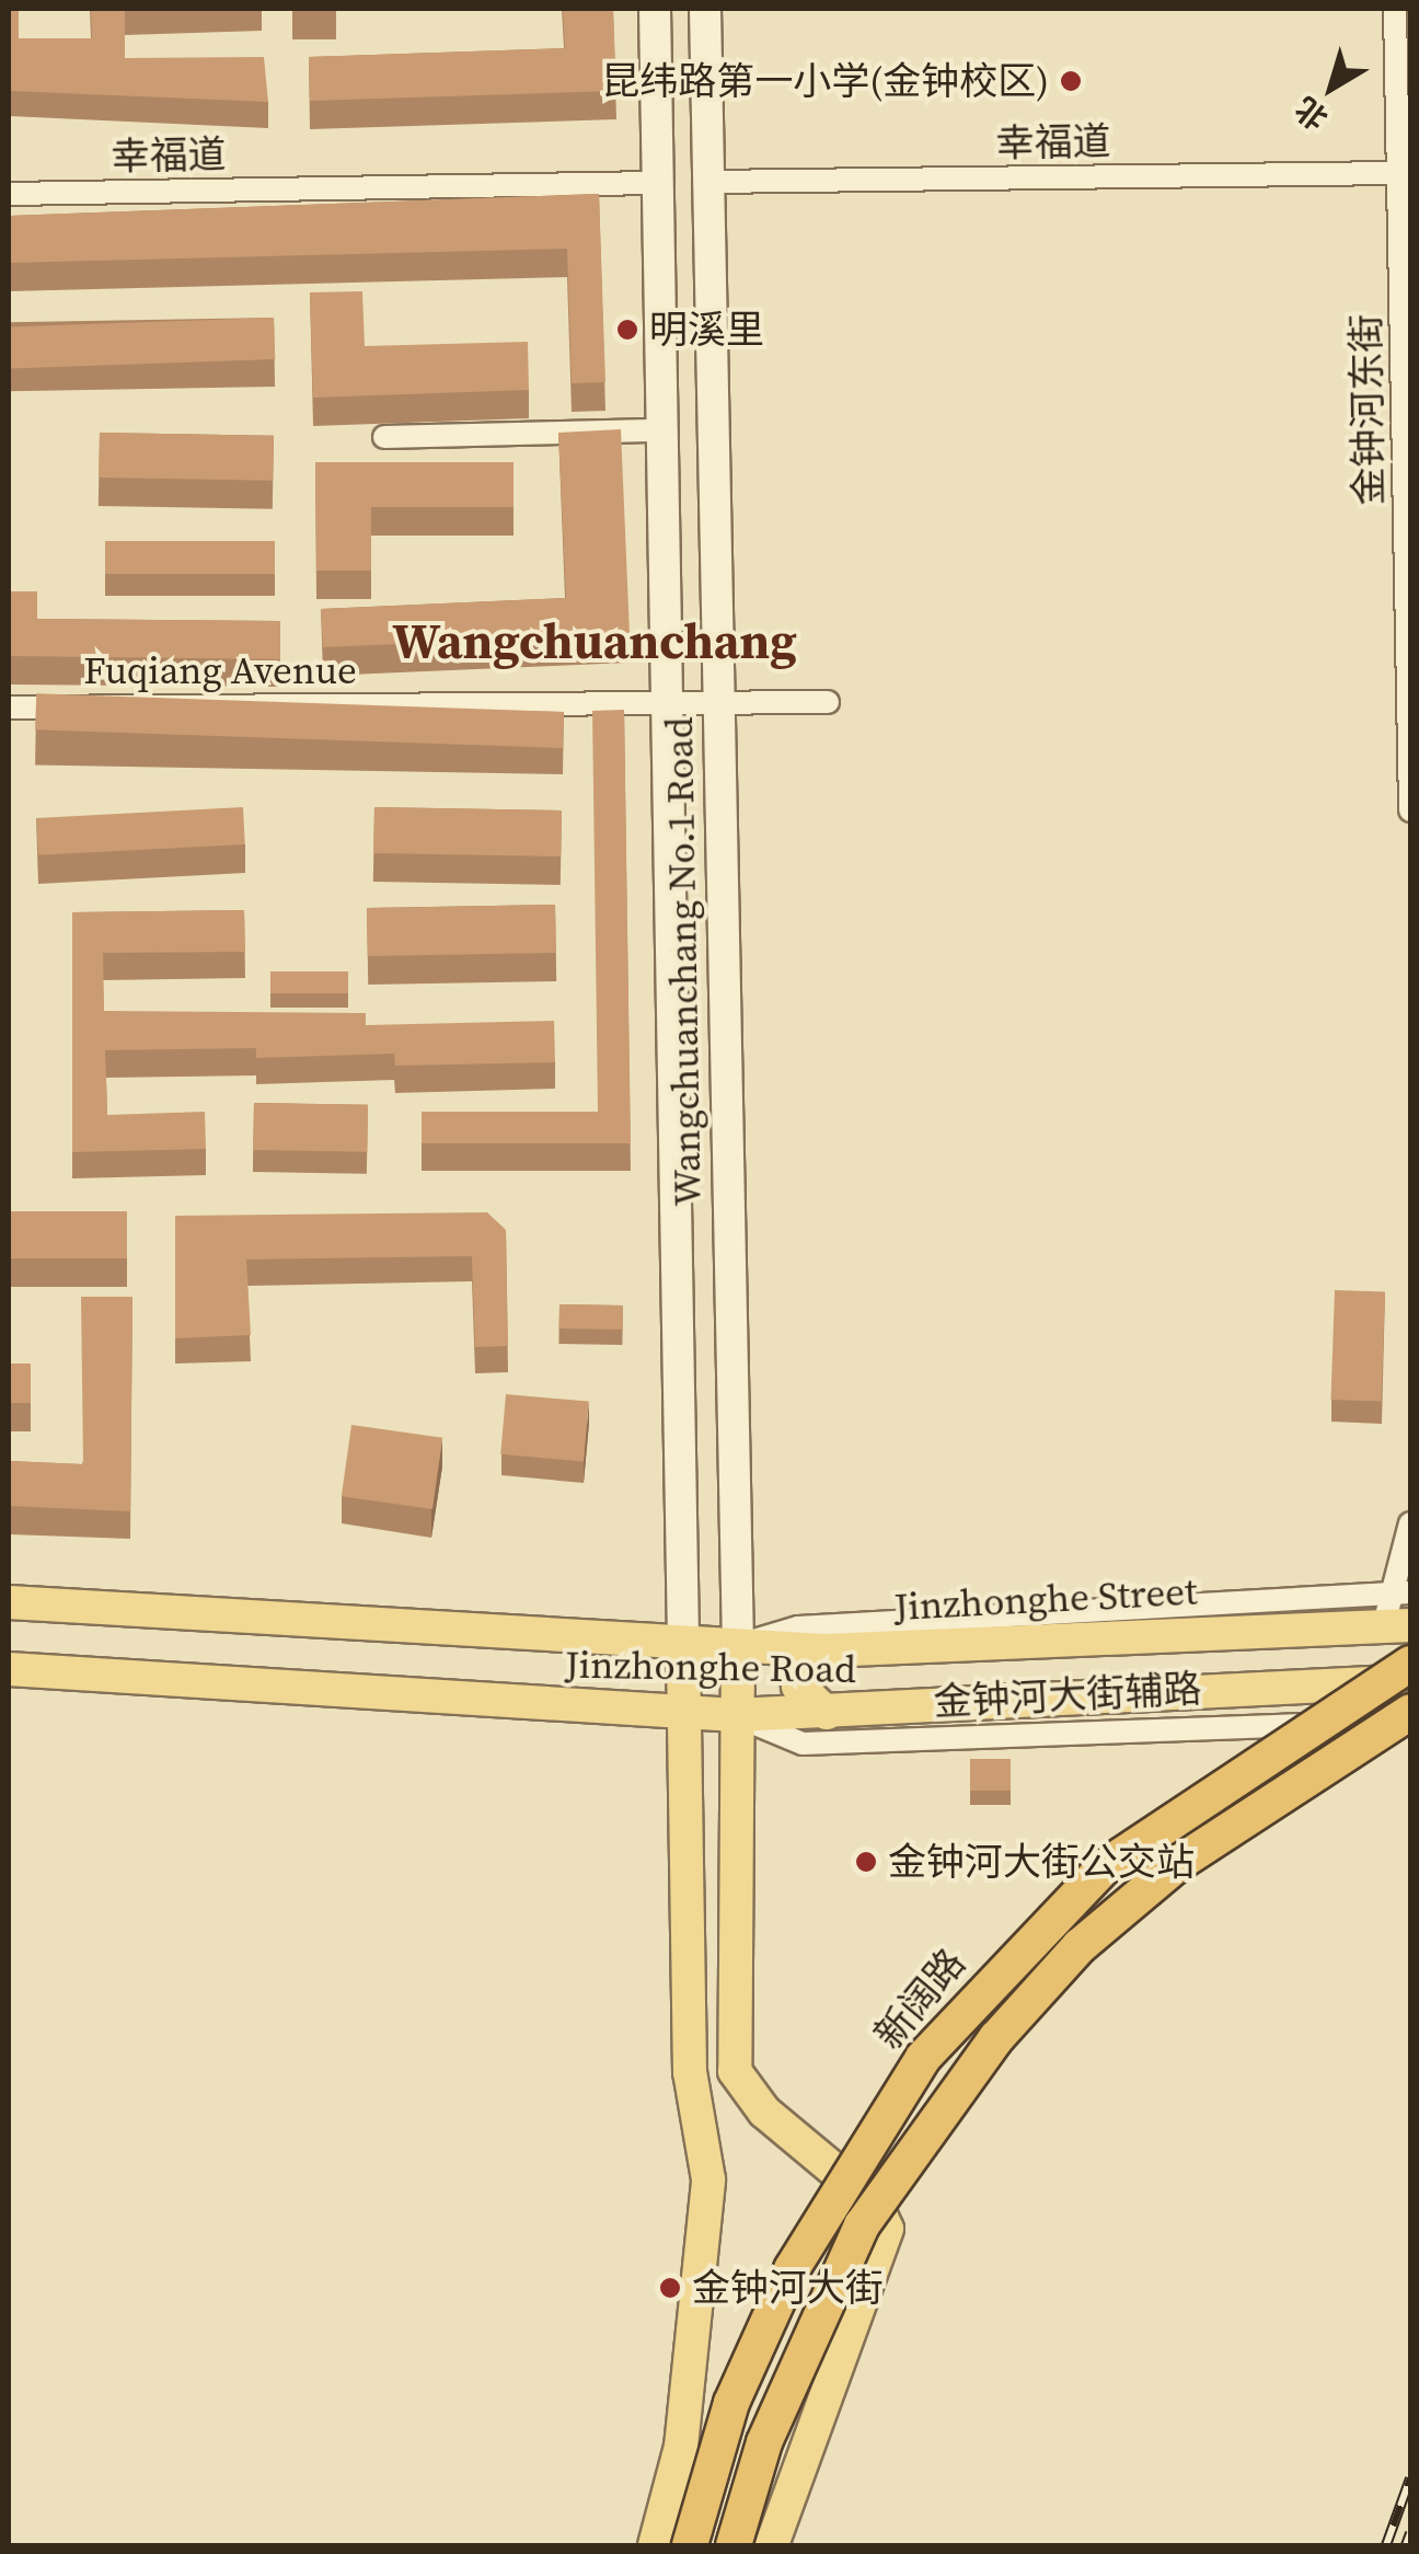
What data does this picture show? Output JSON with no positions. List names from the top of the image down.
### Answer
{
  "streets": {
    "highway": ["新阔路"],
    "main road": ["Wangchuanchang No.1 Road", "Jinzhonghe Street", "Jinzhonghe Road"],
    "street": [
      "幸福道",
      "金钟河东街",
      "Fuqiang Avenue",
      "金钟河大街辅路"
    ]
  },
  "crossings": [
    ["幸福道", "金钟河东街"],
    ["幸福道", "Wangchuanchang No.1 Road"],
    ["Fuqiang Avenue", "Wangchuanchang No.1 Road"],
    ["Wangchuanchang No.1 Road", "Jinzhonghe Street"],
    ["Wangchuanchang No.1 Road", "Jinzhonghe Road"],
    ["Jinzhonghe Street", "Jinzhonghe Road"],
    ["Jinzhonghe Road", "金钟河大街辅路"]
  ],
  "districts": ["Wangchuanchang"],
  "places": [
    "昆纬路第一小学(金钟校区)",
    "明溪里",
    "金钟河大街公交站",
    "金钟河大街"
  ],
  "north": "bottom left"
}
